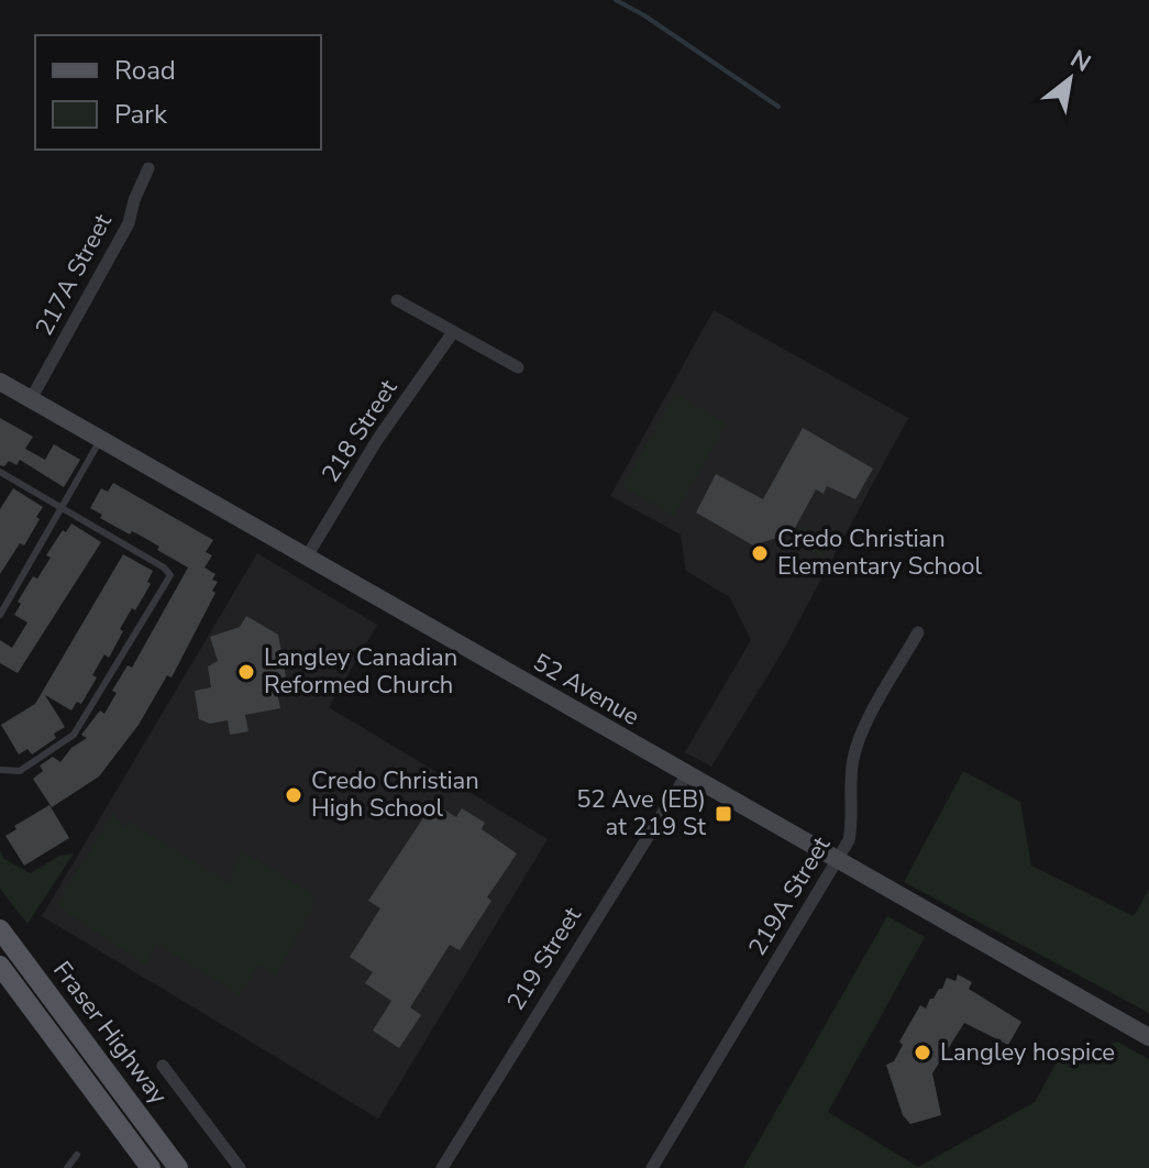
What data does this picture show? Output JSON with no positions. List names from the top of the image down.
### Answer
{
  "streets": {
    "main road": ["Fraser Highway"],
    "street": [
      "217A Street",
      "218 Street",
      "52 Avenue",
      "219A Street",
      "219 Street"
    ]
  },
  "crossings": [
    ["217A Street", "52 Avenue"],
    ["218 Street", "52 Avenue"],
    ["52 Avenue", "219A Street"],
    ["52 Avenue", "219 Street"]
  ],
  "places": {
    "other": [
      "Credo Christian Elementary School",
      "Langley Canadian Reformed Church",
      "Credo Christian High School",
      "Langley hospice"
    ],
    "transit": ["52 Ave (EB) at 219 St"]
  },
  "legend": ["Road", "Park"],
  "north": "top right"
}
